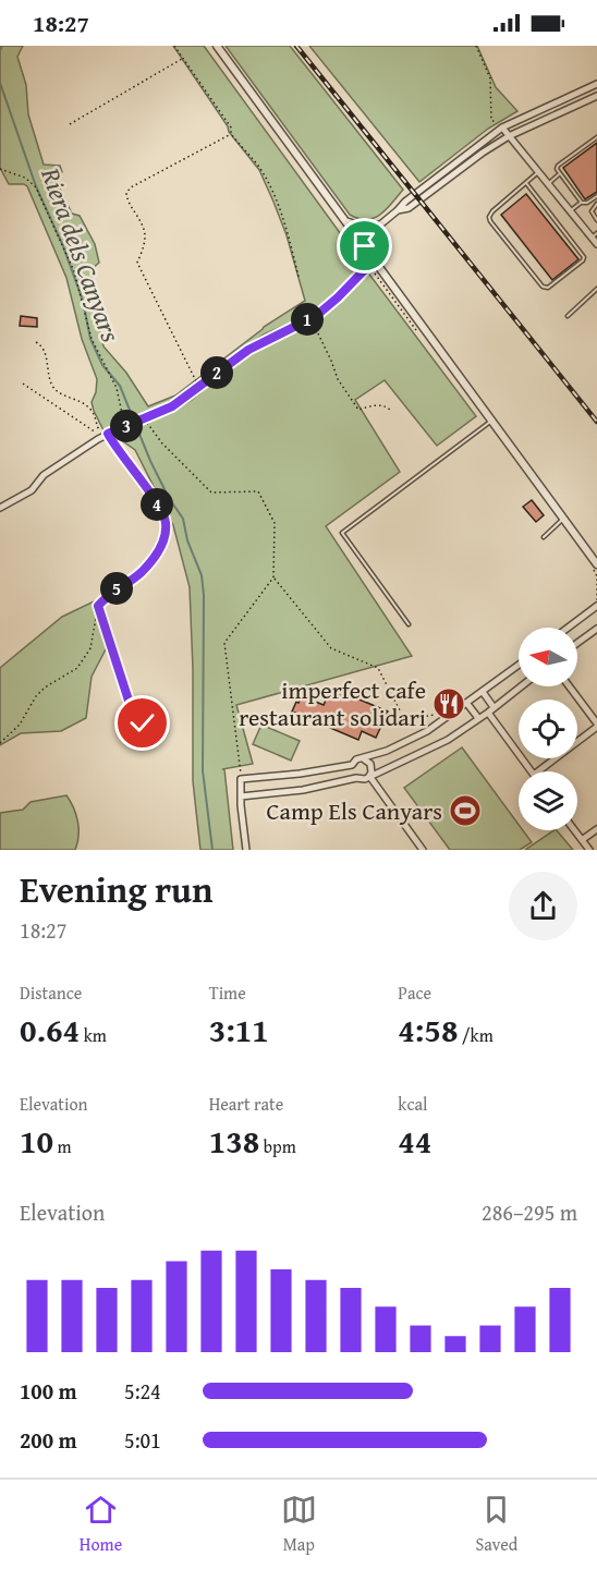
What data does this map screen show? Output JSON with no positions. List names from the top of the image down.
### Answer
{
  "water": ["Riera dels Canyars"],
  "places": {
    "restaurant": ["imperfect cafe restaurant solidari"],
    "sports": ["Camp Els Canyars"]
  },
  "north": "left",
  "page": {
    "status": "18:27",
    "pins": [
      "1",
      "2",
      "3",
      "4",
      "5"
    ],
    "heading": ["Evening run", "18:27"],
    "stats": [
      ["Distance", "0.64 km"],
      ["Time", "3:11"],
      ["Pace", "4:58 /km"],
      ["Elevation", "10 m"],
      ["Heart rate", "138 bpm"],
      ["kcal", "44"]
    ],
    "chart": ["Elevation", "286–295 m"],
    "list": [
      {
        "name": "100 m",
        "note": "5:24"
      },
      {
        "name": "200 m",
        "note": "5:01"
      }
    ],
    "tabs": ["Home", "Map", "Saved"]
  }
}
